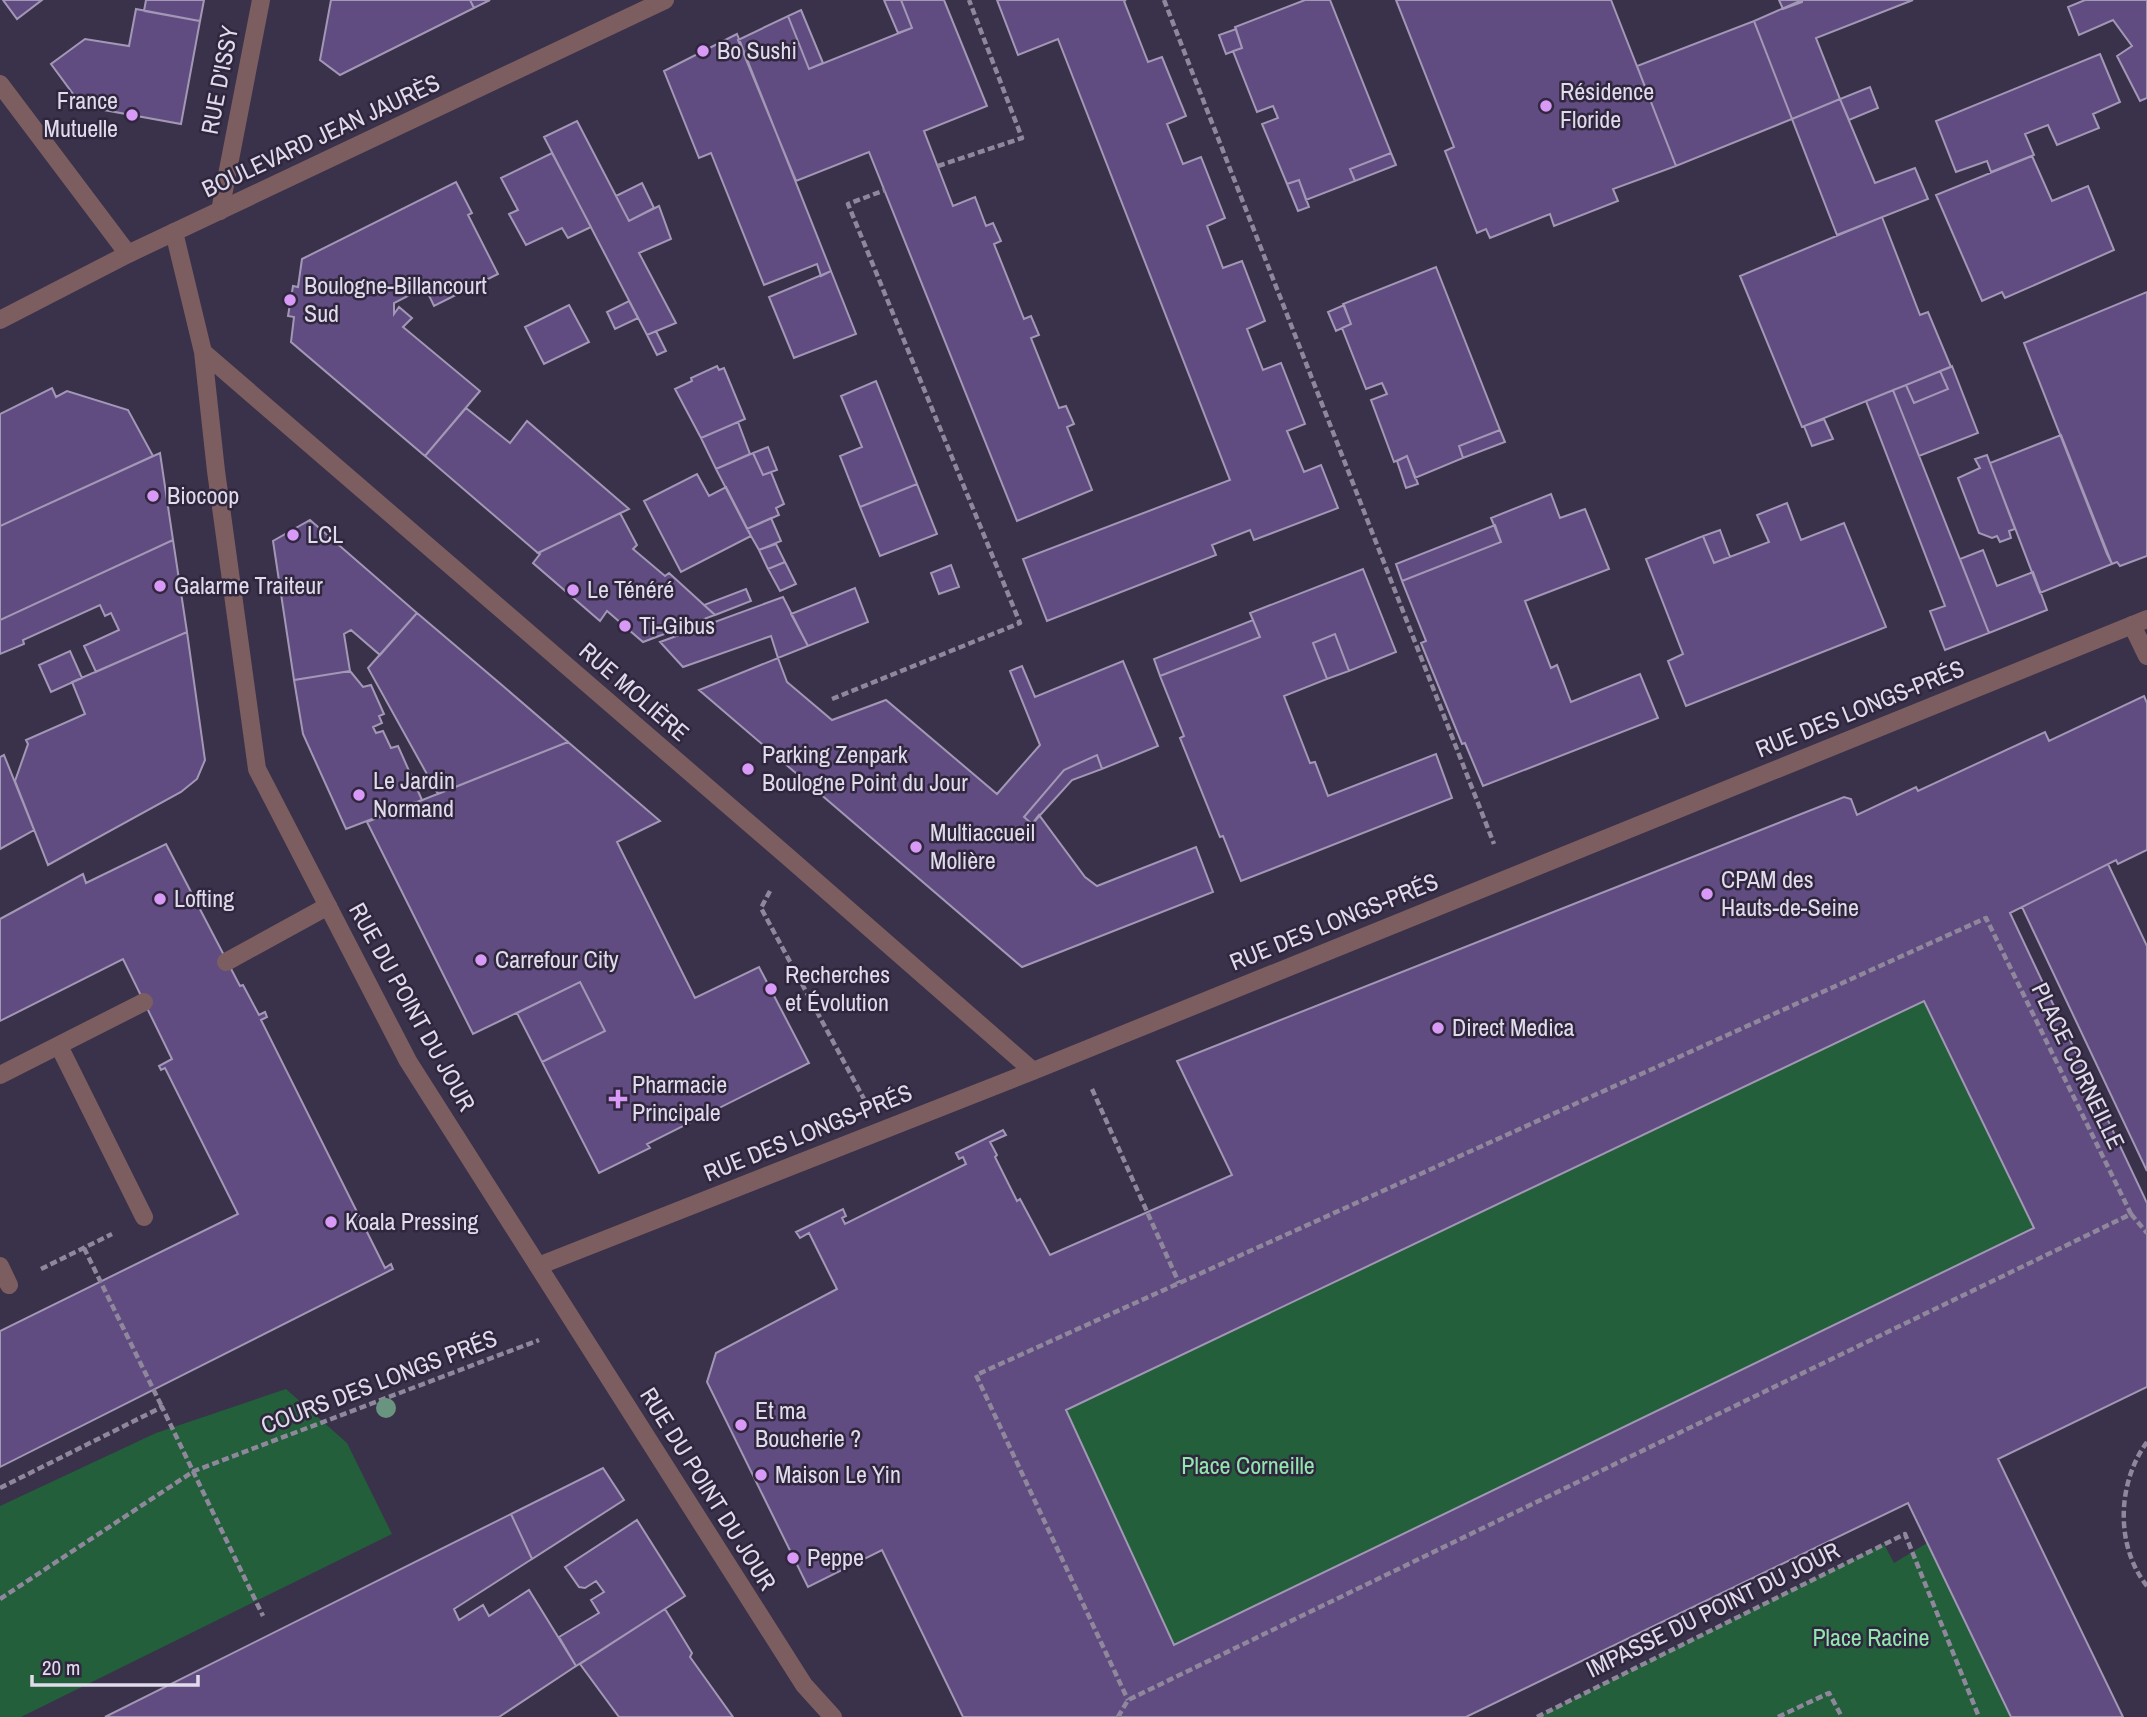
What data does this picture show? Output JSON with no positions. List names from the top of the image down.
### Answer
{
  "streets": {
    "street": [
      "RUE D'ISSY",
      "BOULEVARD JEAN JAURÈS",
      "RUE MOLIÈRE",
      "RUE DES LONGS-PRÉS",
      "RUE DU POINT DU JOUR"
    ],
    "path": ["PLACE CORNEILLE", "COURS DES LONGS PRÉS", "IMPASSE DU POINT DU JOUR"]
  },
  "crossings": [
    ["RUE D'ISSY", "BOULEVARD JEAN JAURÈS"],
    ["BOULEVARD JEAN JAURÈS", "RUE DU POINT DU JOUR"],
    ["RUE MOLIÈRE", "RUE DES LONGS-PRÉS"],
    ["RUE MOLIÈRE", "RUE DU POINT DU JOUR"],
    ["RUE DES LONGS-PRÉS", "RUE DU POINT DU JOUR"],
    ["RUE DU POINT DU JOUR", "COURS DES LONGS PRÉS"]
  ],
  "parks": ["Place Corneille", "Place Racine"],
  "places": {
    "other": [
      "Bo Sushi",
      "Résidence Floride",
      "France Mutuelle",
      "Boulogne-Billancourt Sud",
      "Biocoop",
      "LCL",
      "Galarme Traiteur",
      "Le Ténéré",
      "Ti-Gibus",
      "Parking Zenpark Boulogne Point du Jour",
      "Le Jardin Normand",
      "Multiaccueil Molière",
      "CPAM des Hauts-de-Seine",
      "Lofting",
      "Carrefour City",
      "Recherches et Évolution",
      "Direct Medica",
      "Koala Pressing",
      "Et ma Boucherie ?",
      "Maison Le Yin",
      "Peppe"
    ],
    "health": ["Pharmacie Principale"]
  },
  "scale_bar": "20 m"
}
